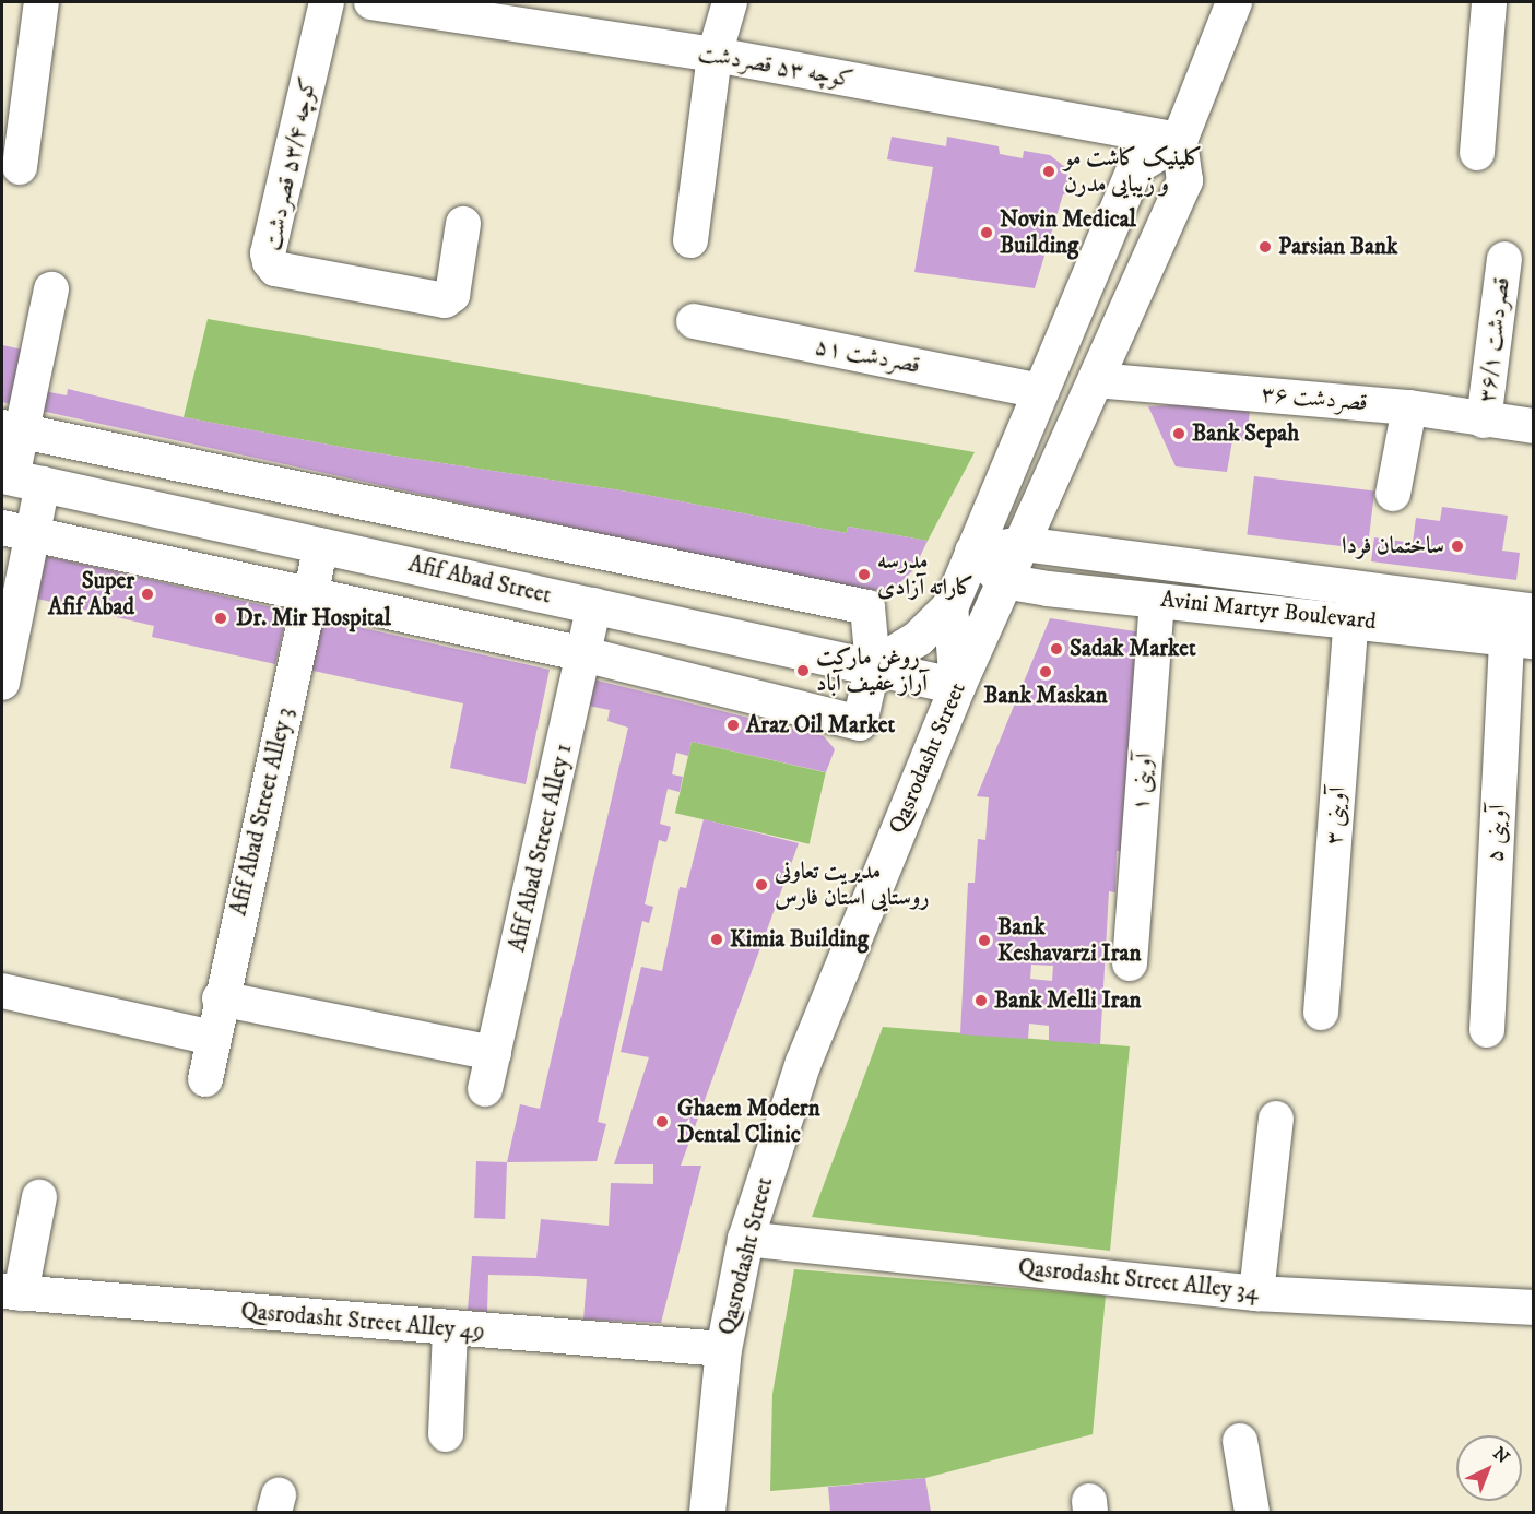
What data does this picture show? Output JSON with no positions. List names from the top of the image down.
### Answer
{
  "streets": {
    "main road": ["Afif Abad Street", "Qasrodasht Street"],
    "street": [
      "کوچه ۵۳ قصردشت",
      "کوچه ۵۳/۴ قصردشت",
      "۳۶/۱ قصردشت",
      "۵۱ قصردشت",
      "۳۶ قصردشت",
      "Avini Martyr Boulevard",
      "۱ آوینی",
      "Afif Abad Street Alley 3",
      "۳ آوینی",
      "۵ آوینی",
      "Afif Abad Street Alley 1",
      "Qasrodasht Street Alley 34",
      "Qasrodasht Street Alley 49"
    ]
  },
  "crossings": [
    ["کوچه ۵۳ قصردشت", "Qasrodasht Street"],
    ["۳۶/۱ قصردشت", "۳۶ قصردشت"],
    ["۳۶ قصردشت", "Qasrodasht Street"],
    ["Afif Abad Street", "Qasrodasht Street"],
    ["Afif Abad Street", "Afif Abad Street Alley 3"],
    ["Afif Abad Street", "Afif Abad Street Alley 1"],
    ["Avini Martyr Boulevard", "Qasrodasht Street"],
    ["Avini Martyr Boulevard", "۱ آوینی"],
    ["Avini Martyr Boulevard", "۳ آوینی"],
    ["Avini Martyr Boulevard", "۵ آوینی"],
    ["Qasrodasht Street", "Qasrodasht Street Alley 34"],
    ["Qasrodasht Street", "Qasrodasht Street Alley 49"]
  ],
  "places": [
    "کلینیک کاشت مو و زیبایی مدرن",
    "Novin Medical Building",
    "Parsian Bank",
    "Bank Sepah",
    "ساختمان فردا",
    "مدرسه کاراته آزادی",
    "Super Afif Abad",
    "Dr. Mir Hospital",
    "Sadak Market",
    "روغن مارکت آراز عفیف آباد",
    "Bank Maskan",
    "Araz Oil Market",
    "مدیریت تعاونی روستایی استان فارس",
    "Kimia Building",
    "Bank Keshavarzi Iran",
    "Bank Melli Iran",
    "Ghaem Modern Dental Clinic"
  ],
  "north": "top right"
}
